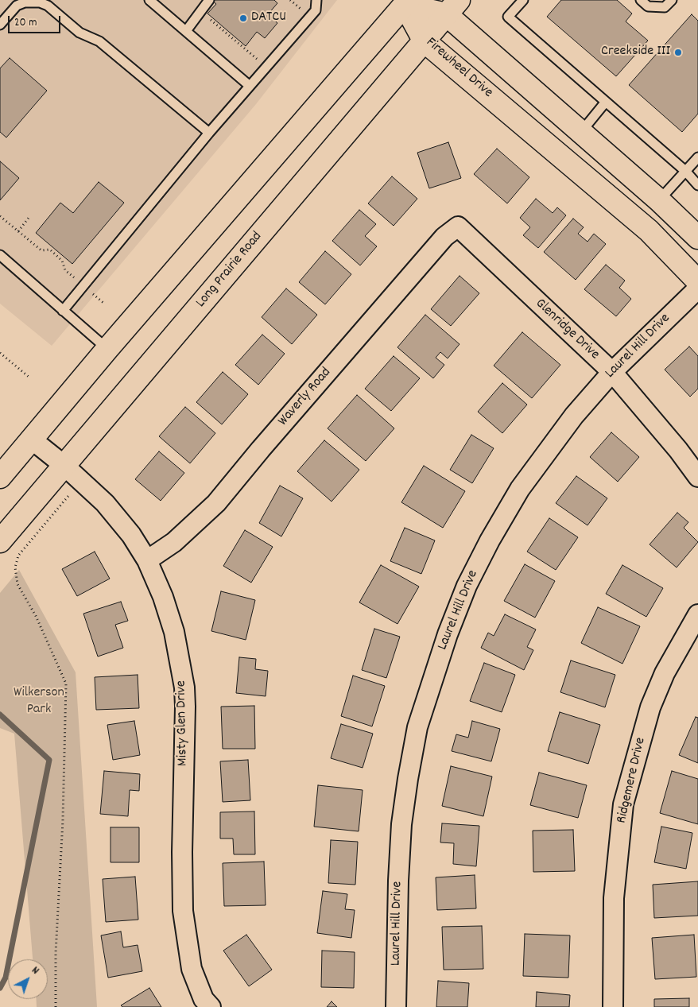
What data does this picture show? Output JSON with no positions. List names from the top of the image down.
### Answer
{
  "streets": {
    "main road": ["Firewheel Drive", "Long Prairie Road"],
    "street": [
      "Glenridge Drive",
      "Laurel Hill Drive",
      "Waverly Road",
      "Misty Glen Drive",
      "Ridgemere Drive"
    ]
  },
  "crossings": [
    ["Firewheel Drive", "Long Prairie Road"],
    ["Long Prairie Road", "Misty Glen Drive"],
    ["Glenridge Drive", "Laurel Hill Drive"],
    ["Glenridge Drive", "Waverly Road"],
    ["Waverly Road", "Misty Glen Drive"]
  ],
  "parks": ["Wilkerson Park"],
  "places": ["DATCU", "Creekside III"],
  "scale_bar": "20 m",
  "north": "top right"
}
